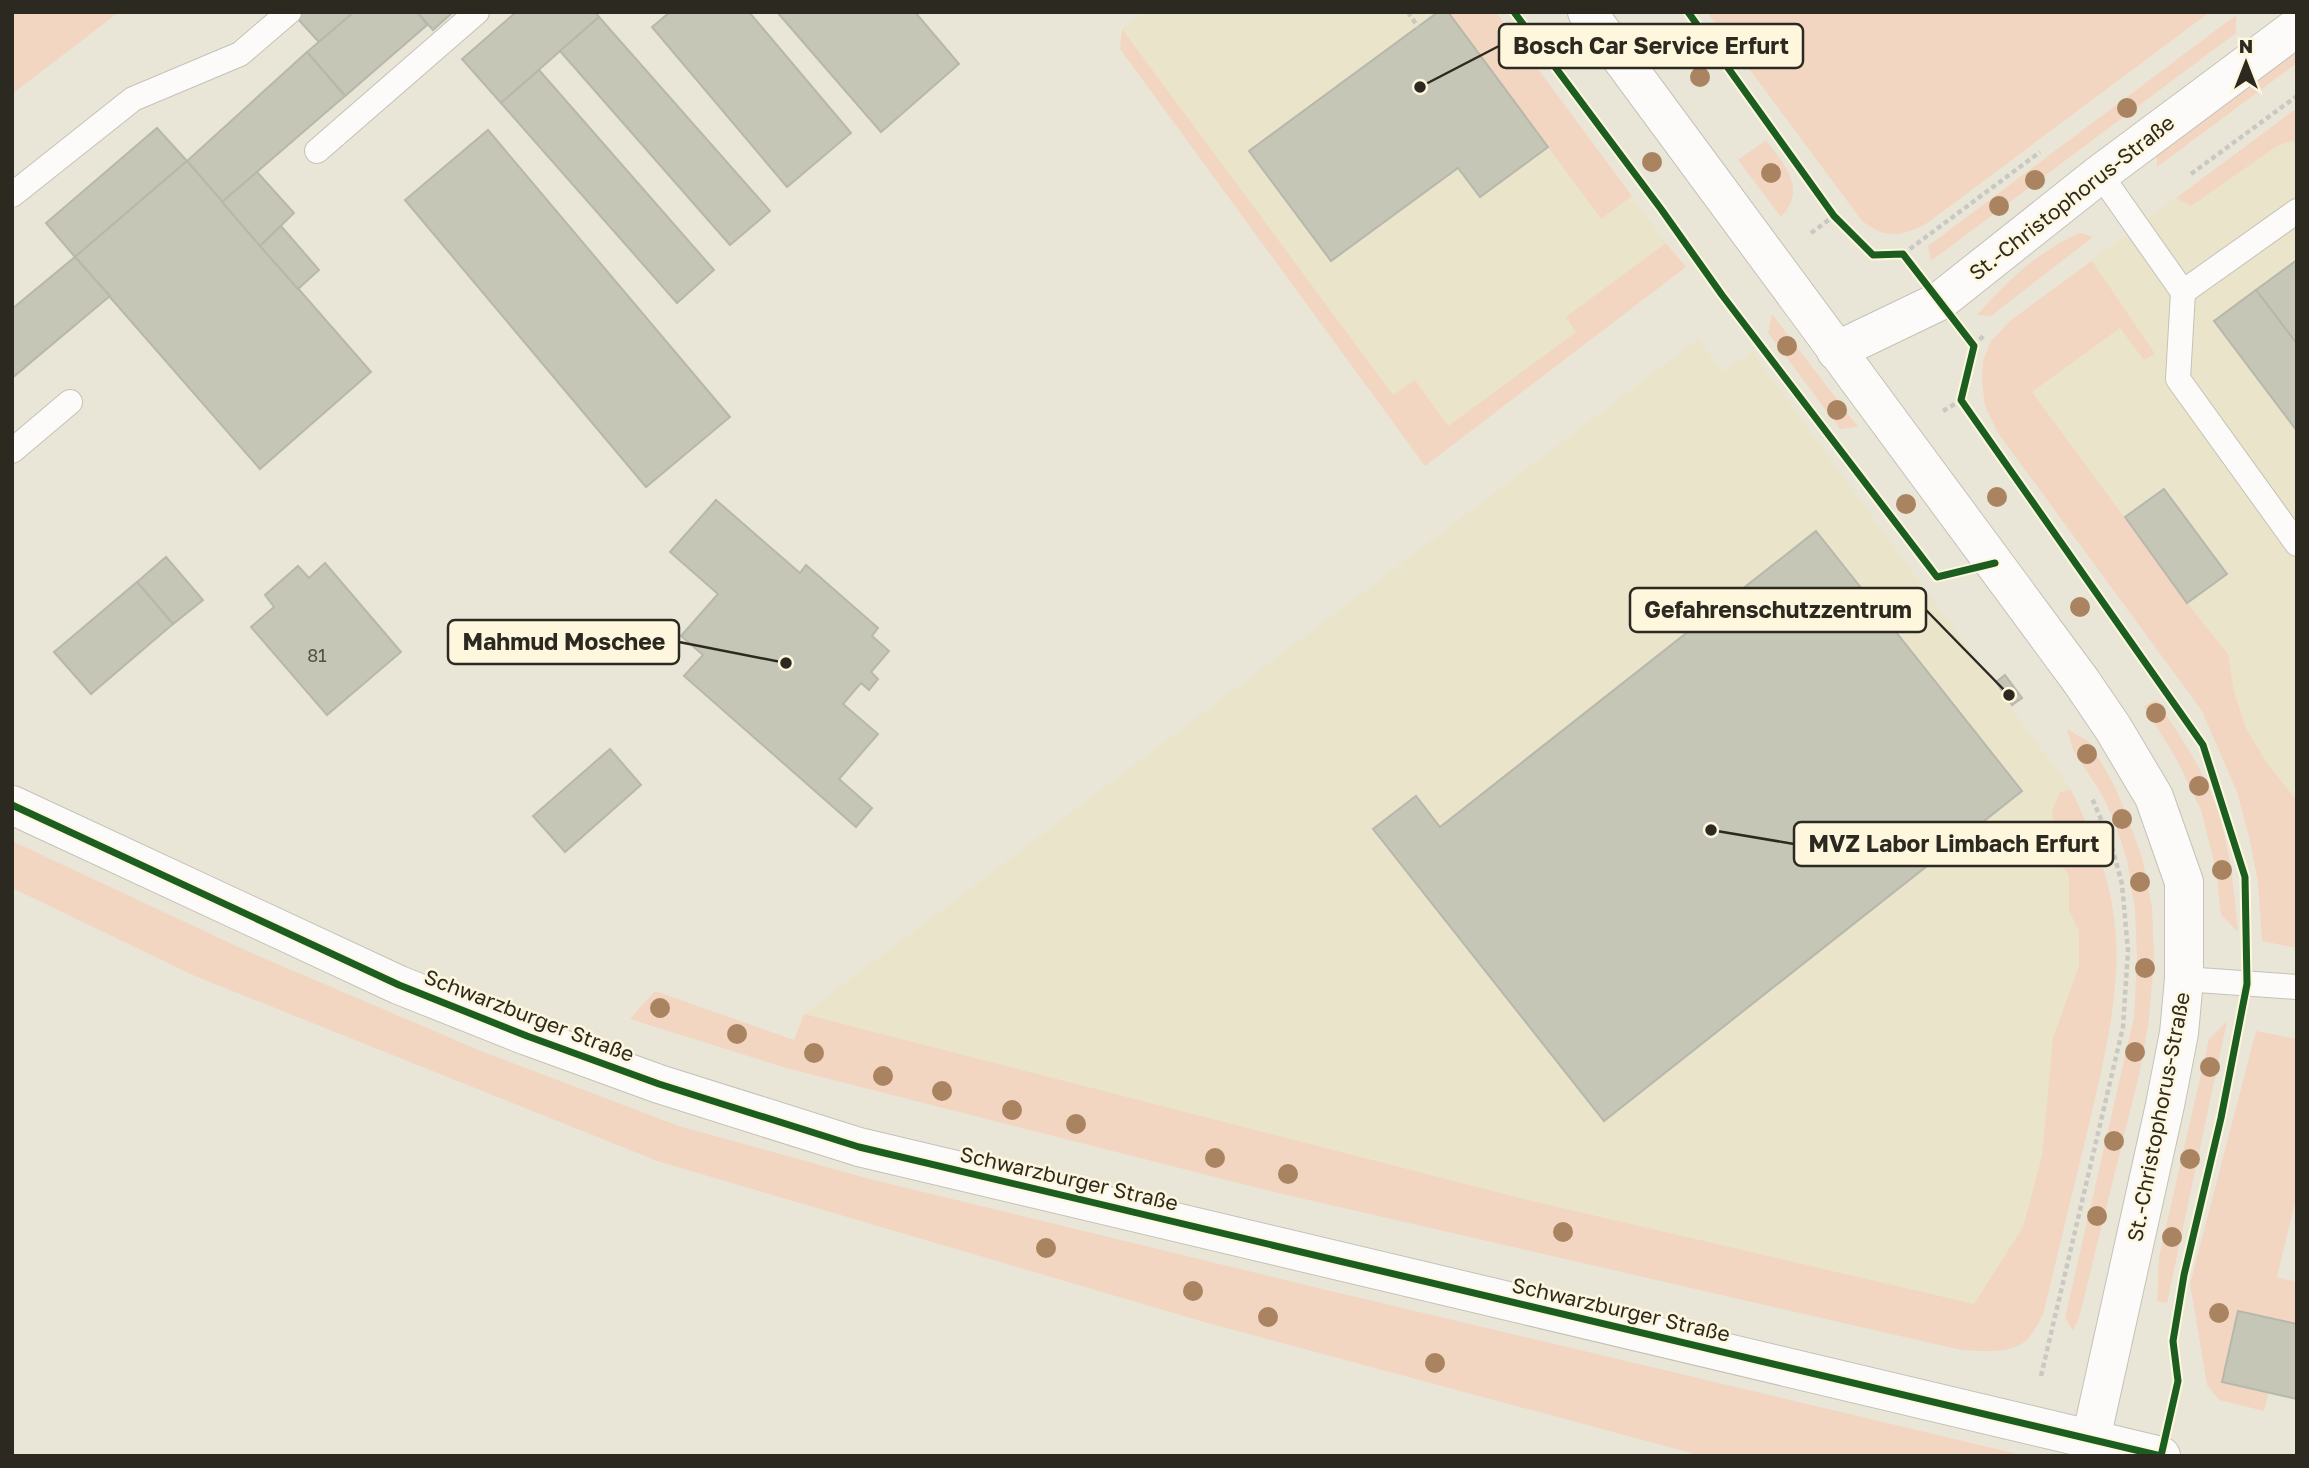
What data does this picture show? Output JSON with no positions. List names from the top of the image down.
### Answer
{
  "streets": {
    "street": ["St.-Christophorus-Straße", "Schwarzburger Straße"]
  },
  "crossings": [
    ["St.-Christophorus-Straße", "Schwarzburger Straße"]
  ],
  "places": [
    "Bosch Car Service Erfurt",
    "Mahmud Moschee",
    "Gefahrenschutzzentrum",
    "MVZ Labor Limbach Erfurt"
  ],
  "house_numbers": ["81"],
  "north": "top"
}
